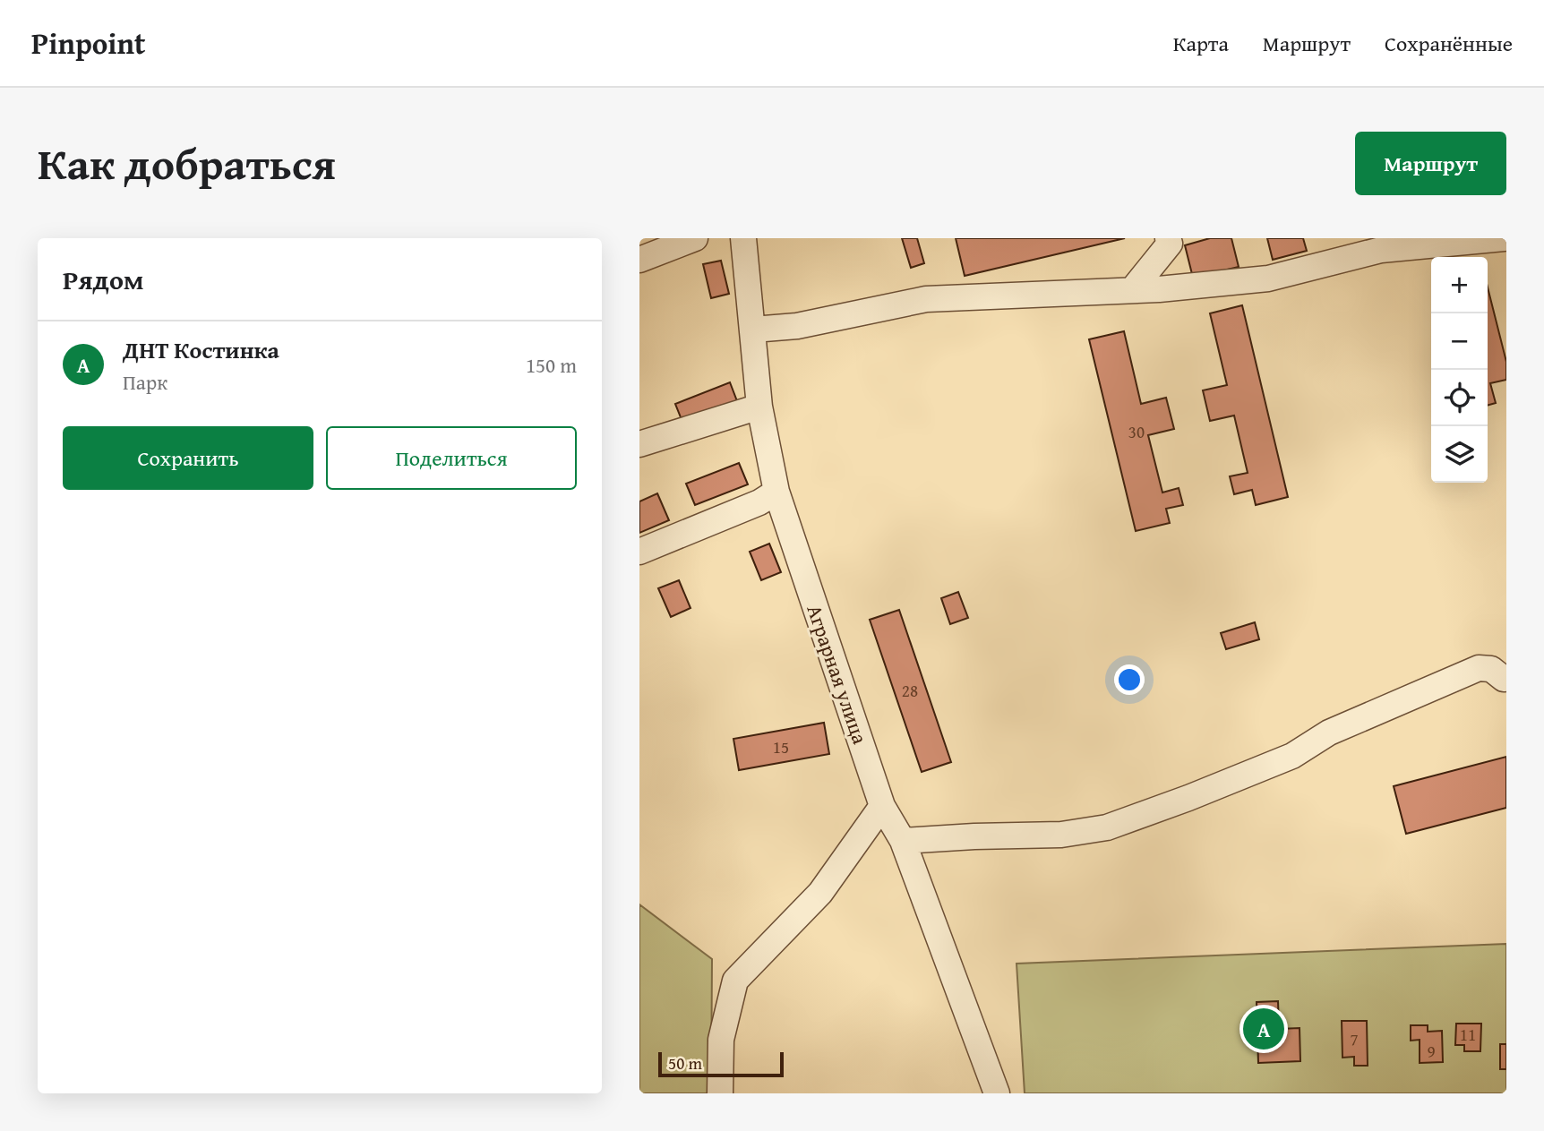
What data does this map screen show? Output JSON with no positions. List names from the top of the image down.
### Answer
{
  "streets": {
    "street": ["Аграрная улица"]
  },
  "house_numbers": [
    "30",
    "28",
    "15",
    "11",
    "7",
    "9"
  ],
  "scale_bar": "50 m",
  "page": {
    "header": "Pinpoint",
    "nav": ["Карта", "Маршрут", "Сохранённые"],
    "title": "Как добраться",
    "buttons": [
      "Маршрут",
      ["Сохранить", "Поделиться"]
    ],
    "heading": "Рядом",
    "map_buttons": ["+", "−"],
    "list": [
      {
        "mark": "A",
        "name": "ДНТ Костинка",
        "note": "Парк",
        "value": "150 m"
      }
    ],
    "pins": "A",
    "scale": "50 m"
  }
}
